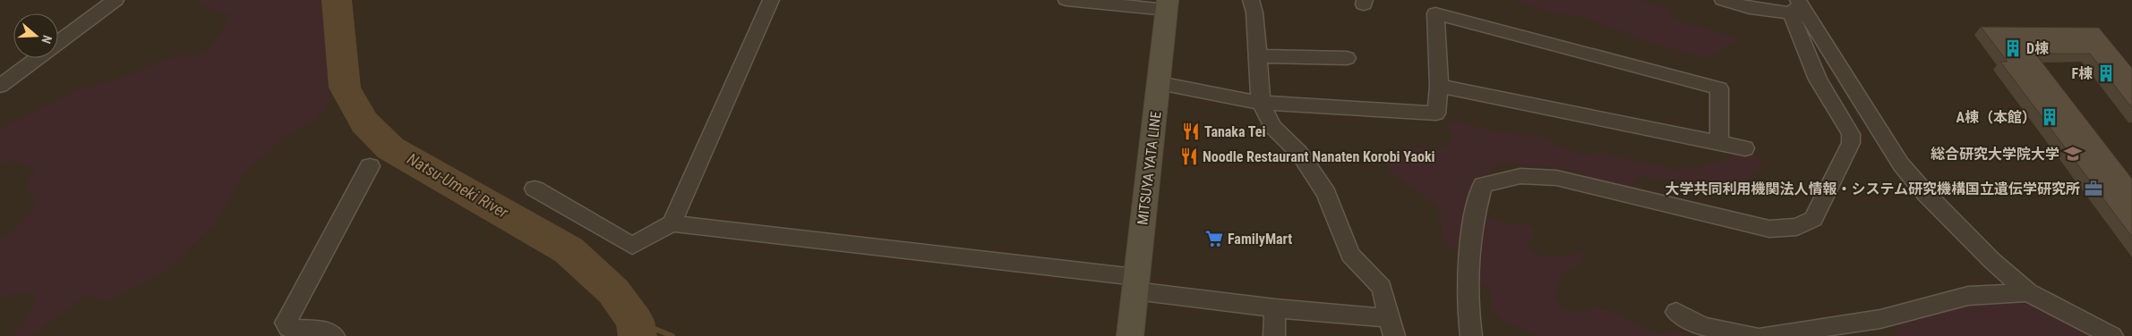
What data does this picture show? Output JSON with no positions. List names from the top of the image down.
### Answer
{
  "streets": {
    "main road": ["MITSUYA YATA LINE"]
  },
  "water": ["Natsu-Umeki River"],
  "places": {
    "building": ["D棟", "F棟", "A棟（本館）"],
    "restaurant": ["Tanaka Tei", "Noodle Restaurant Nanaten Korobi Yaoki"],
    "school or university": ["総合研究大学院大学"],
    "office": ["大学共同利用機関法人情報・システム研究機構国立遺伝学研究所"],
    "supermarket": ["FamilyMart"]
  },
  "north": "right"
}
